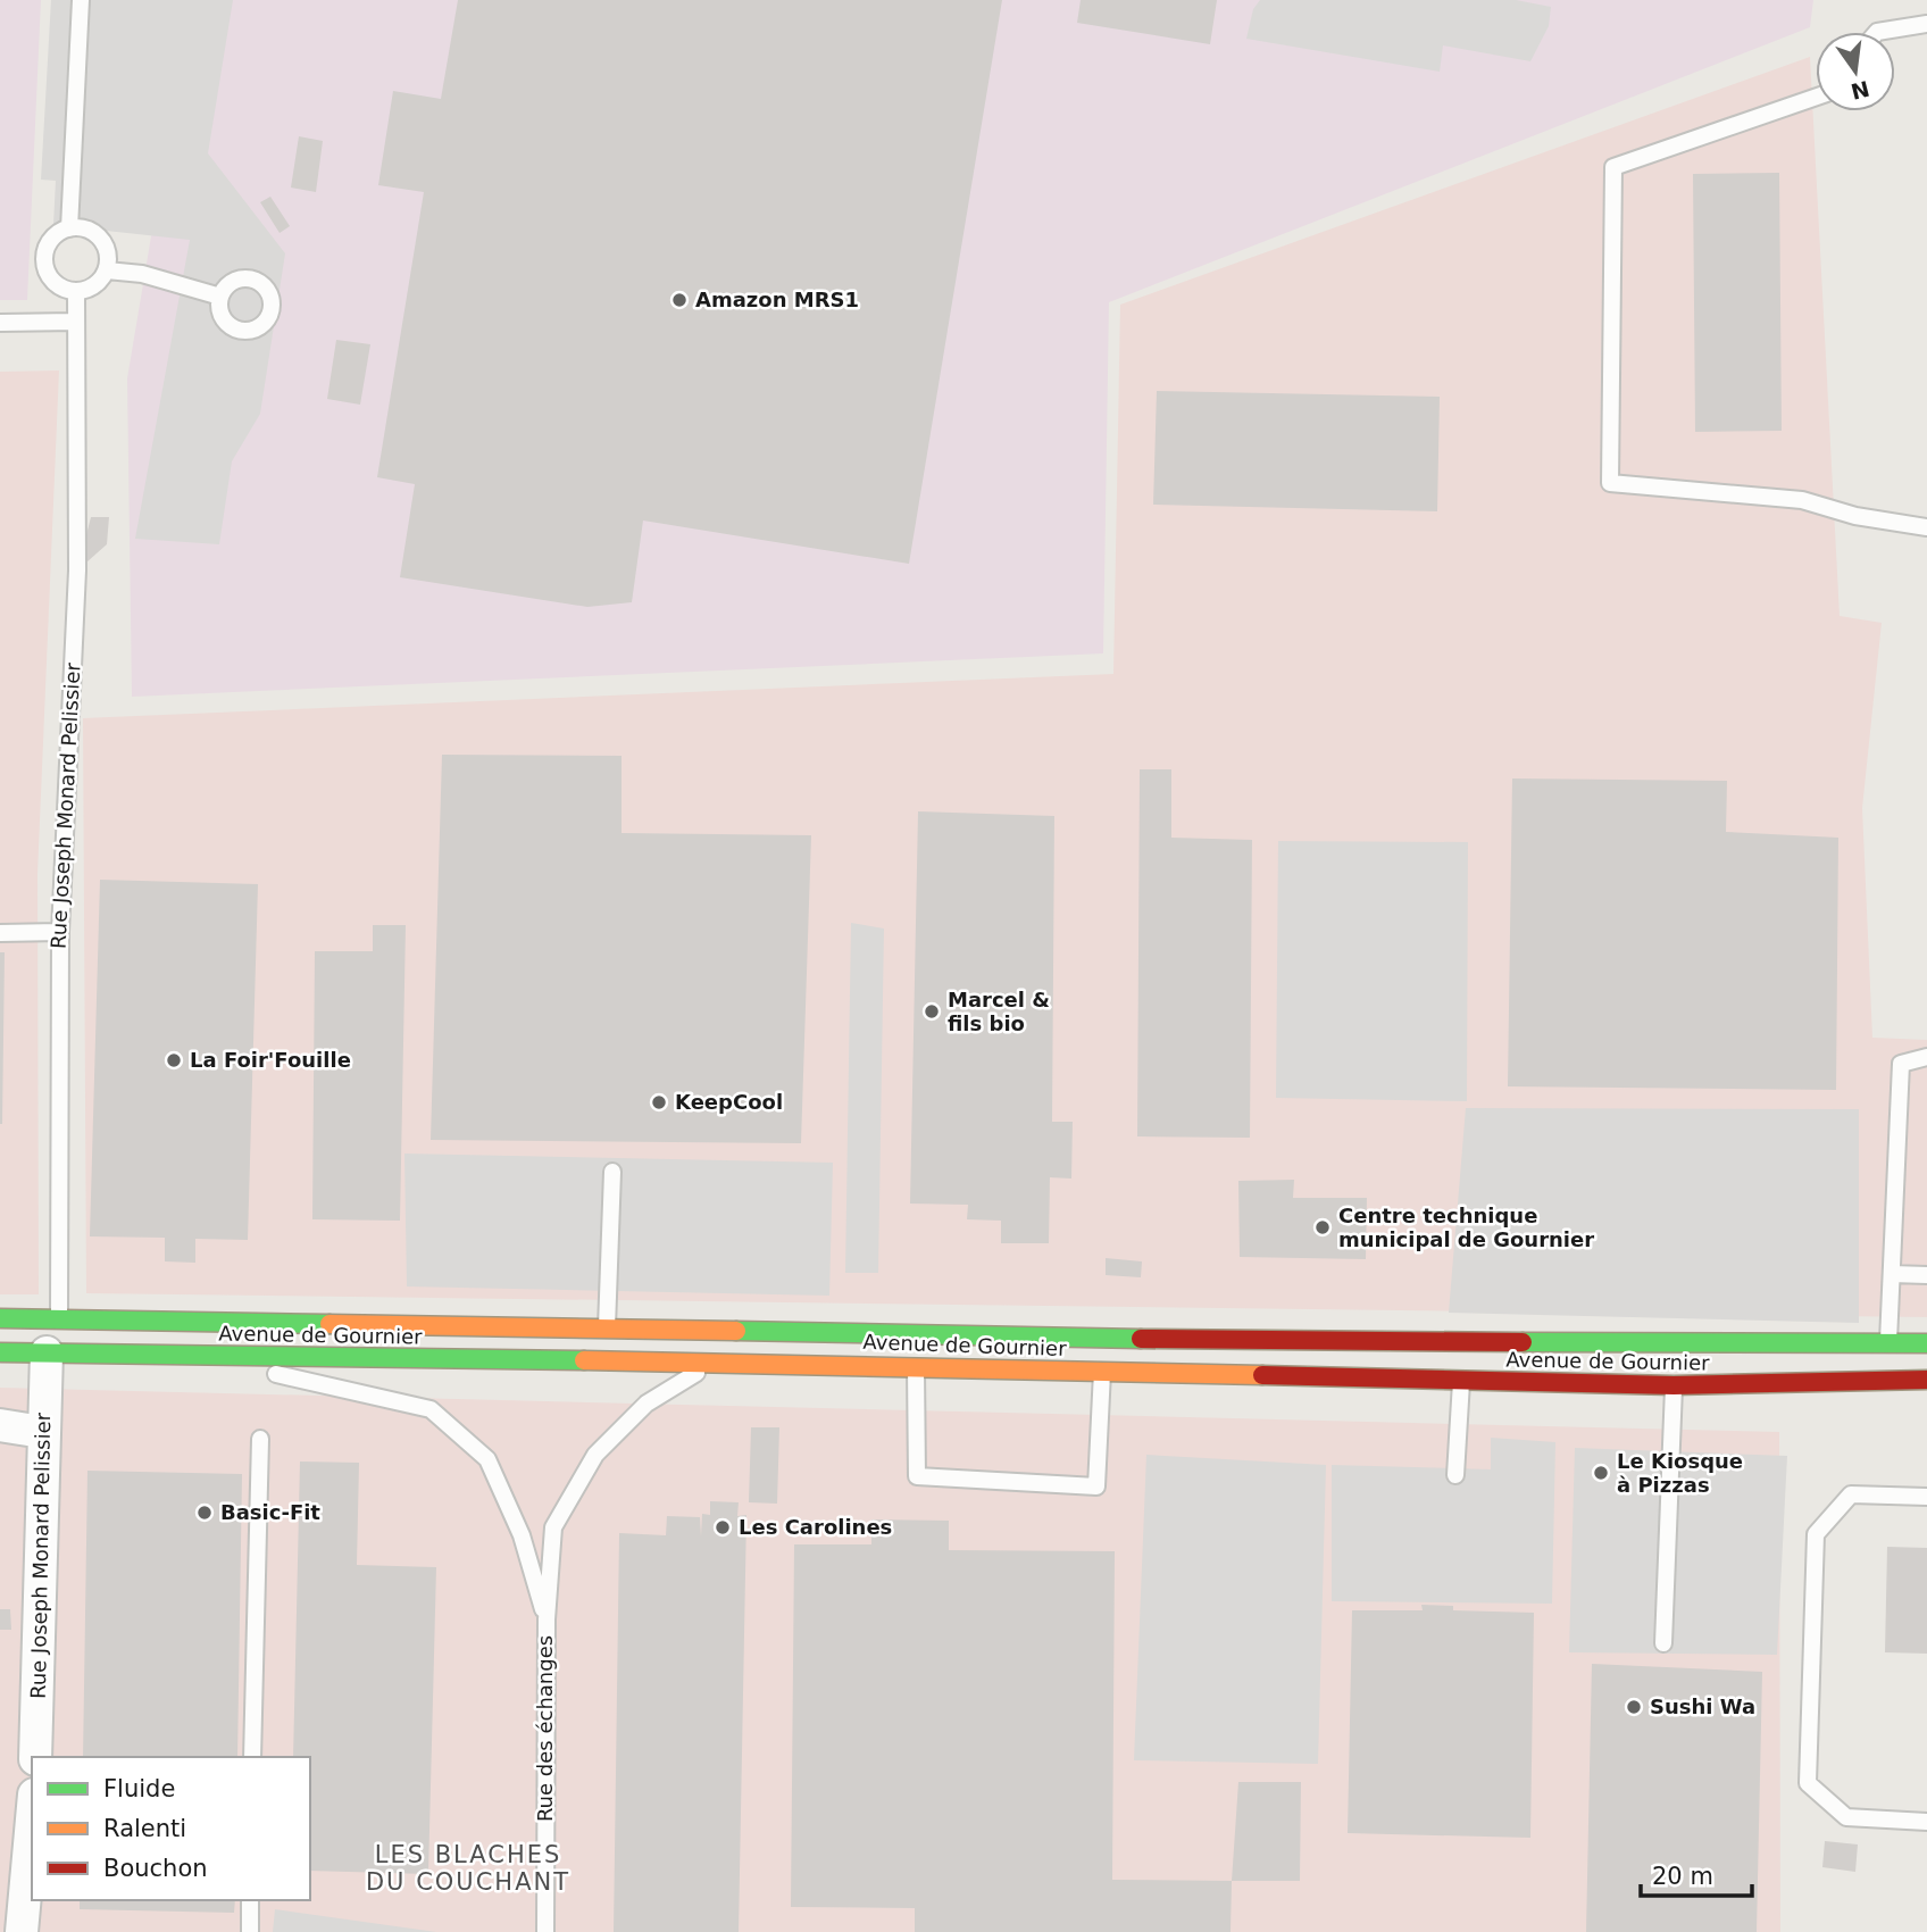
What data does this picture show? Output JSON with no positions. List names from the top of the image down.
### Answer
{
  "streets": {
    "main road": ["Avenue de Gournier"],
    "street": ["Rue Joseph Monard Pelissier"],
    "lane": ["Rue des échanges"]
  },
  "crossings": [
    ["Rue Joseph Monard Pelissier", "Avenue de Gournier"]
  ],
  "districts": ["LES BLACHES DU COUCHANT"],
  "places": [
    "Amazon MRS1",
    "Marcel & fils bio",
    "La Foir'Fouille",
    "KeepCool",
    "Centre technique municipal de Gournier",
    "Le Kiosque à Pizzas",
    "Basic-Fit",
    "Les Carolines",
    "Sushi Wa"
  ],
  "legend": ["Fluide", "Ralenti", "Bouchon"],
  "scale_bar": "20 m",
  "north": "bottom"
}
